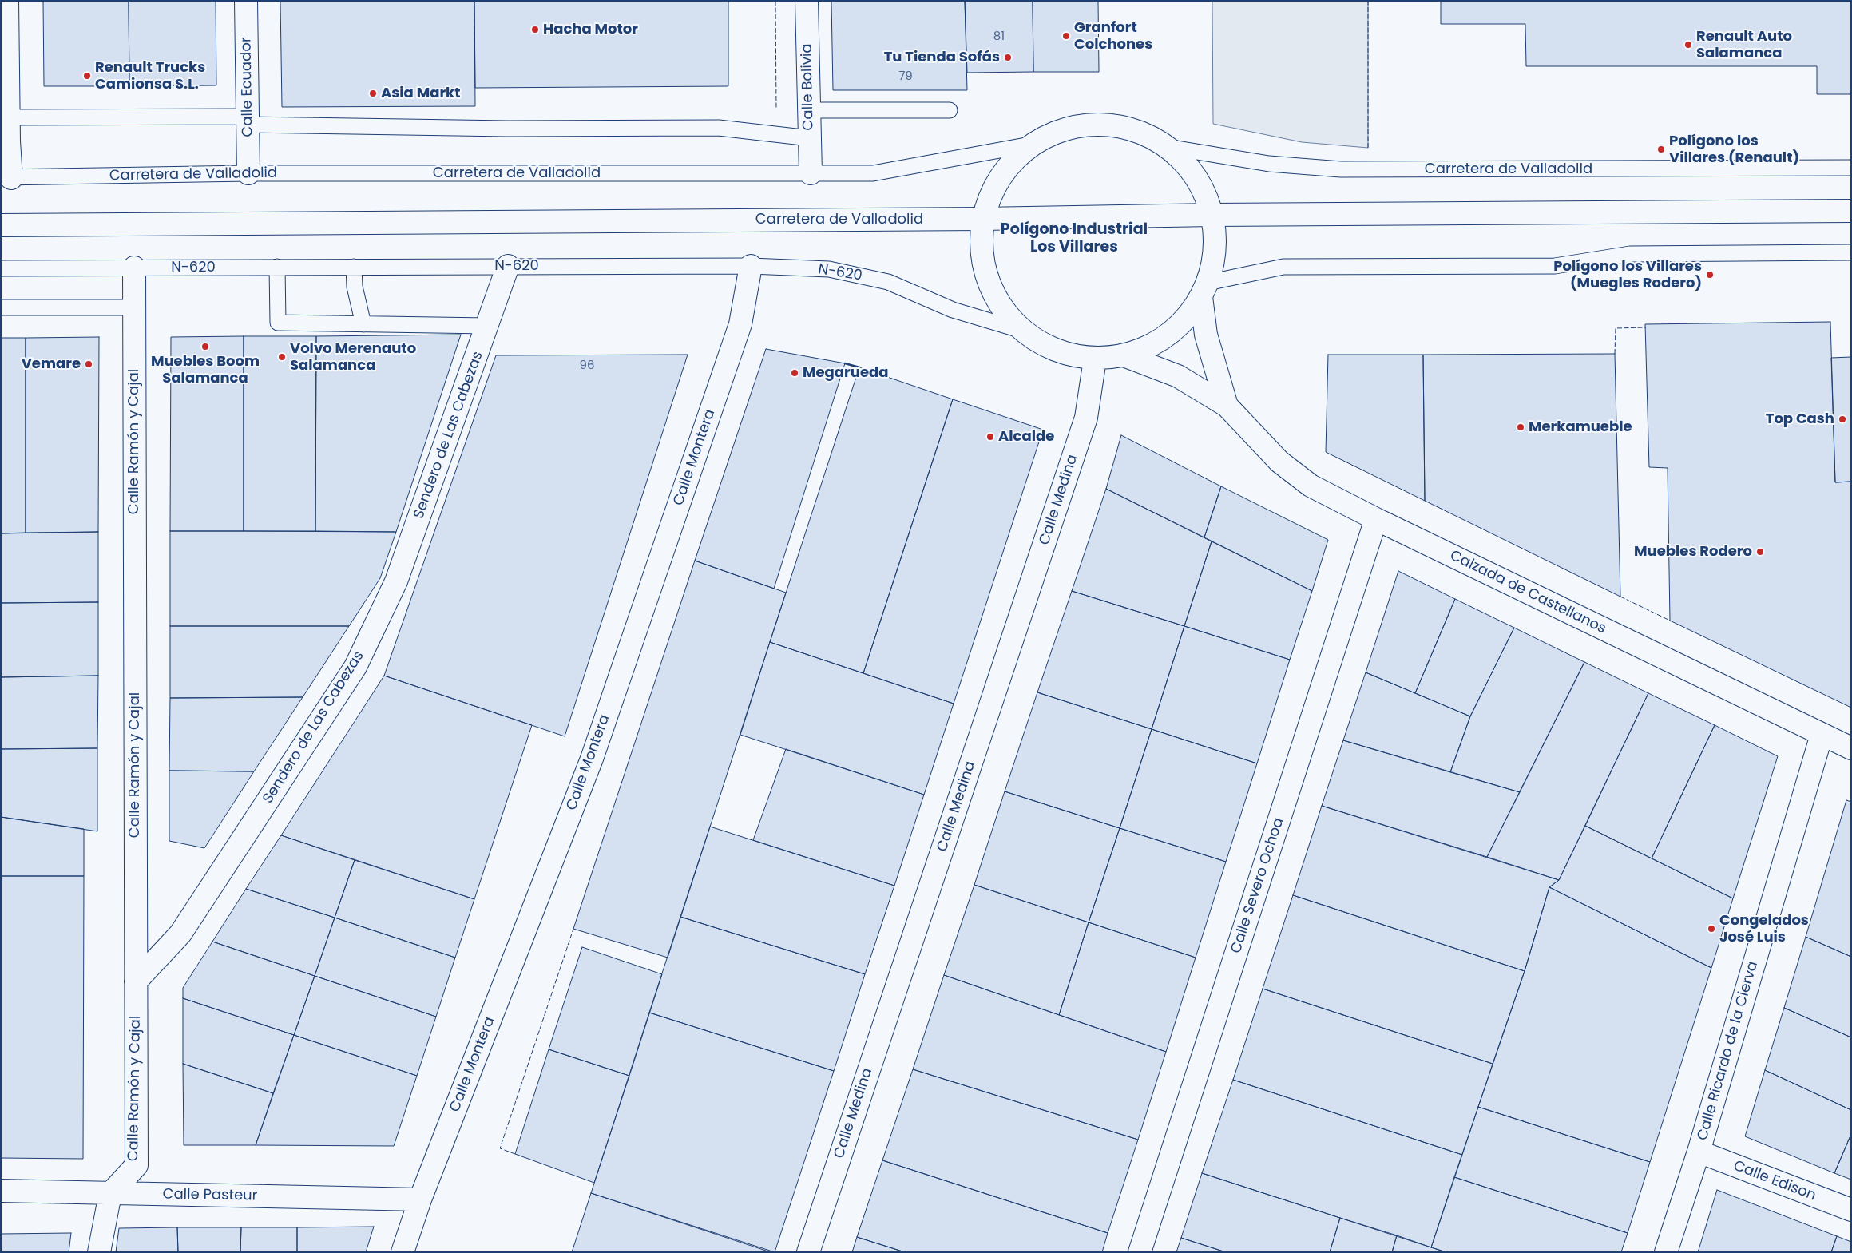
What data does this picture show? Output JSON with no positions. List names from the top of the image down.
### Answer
{
  "streets": {
    "main road": [
      "Calle Ecuador",
      "Calle Bolivia",
      "Carretera de Valladolid",
      "Sendero de Las Cabezas",
      "Calle Ramón y Cajal",
      "Calle Montera",
      "Calle Medina",
      "Calzada de Castellanos",
      "Calle Severo Ochoa",
      "Calle Ricardo de la Cierva",
      "Calle Edison",
      "Calle Pasteur"
    ],
    "lane": ["N-620"]
  },
  "crossings": [
    ["Calle Ecuador", "Carretera de Valladolid"],
    ["Calle Bolivia", "Carretera de Valladolid"],
    ["Carretera de Valladolid", "N-620"],
    ["Carretera de Valladolid", "Calle Medina"],
    ["Carretera de Valladolid", "Calzada de Castellanos"],
    ["N-620", "Sendero de Las Cabezas"],
    ["N-620", "Calle Ramón y Cajal"],
    ["N-620", "Calle Montera"],
    ["Sendero de Las Cabezas", "Calle Ramón y Cajal"],
    ["Calle Ramón y Cajal", "Calle Pasteur"],
    ["Calle Montera", "Calle Pasteur"],
    ["Calzada de Castellanos", "Calle Severo Ochoa"],
    ["Calzada de Castellanos", "Calle Ricardo de la Cierva"],
    ["Calle Ricardo de la Cierva", "Calle Edison"]
  ],
  "districts": ["Polígono Industrial Los Villares"],
  "places": [
    "Hacha Motor",
    "Granfort Colchones",
    "Renault Auto Salamanca",
    "Tu Tienda Sofás",
    "Renault Trucks Camionsa S.L.",
    "Asia Markt",
    "Polígono los Villares (Renault)",
    "Polígono los Villares (Muegles Rodero)",
    "Muebles Boom Salamanca",
    "Volvo Merenauto Salamanca",
    "Vemare",
    "Megarueda",
    "Top Cash",
    "Merkamueble",
    "Alcalde",
    "Muebles Rodero",
    "Congelados José Luis"
  ],
  "house_numbers": ["81", "79", "96"]
}
